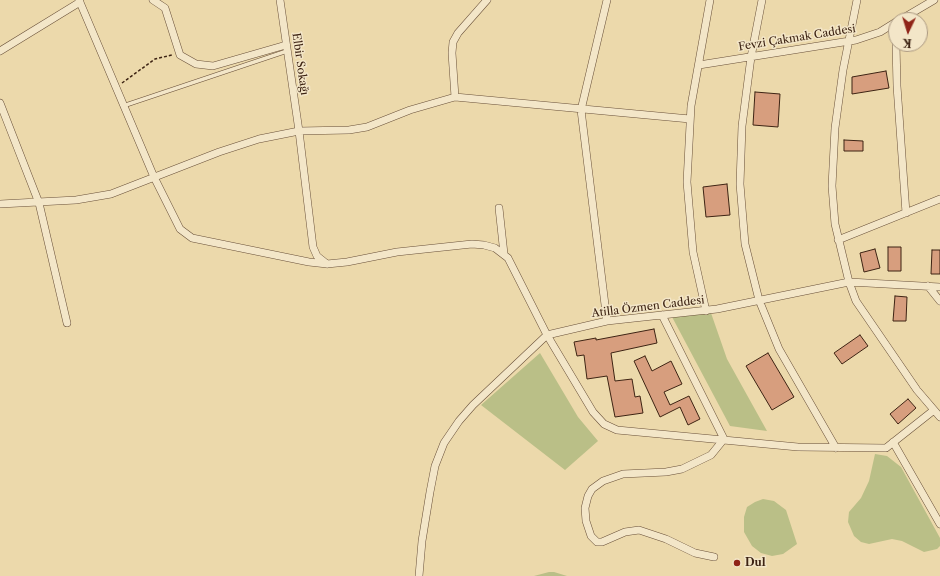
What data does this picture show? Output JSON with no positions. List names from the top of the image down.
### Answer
{
  "streets": {
    "street": ["Fevzi Çakmak Caddesi", "Elbir Sokağı", "Atilla Özmen Caddesi"]
  },
  "places": ["Dul"],
  "north": "bottom"
}
